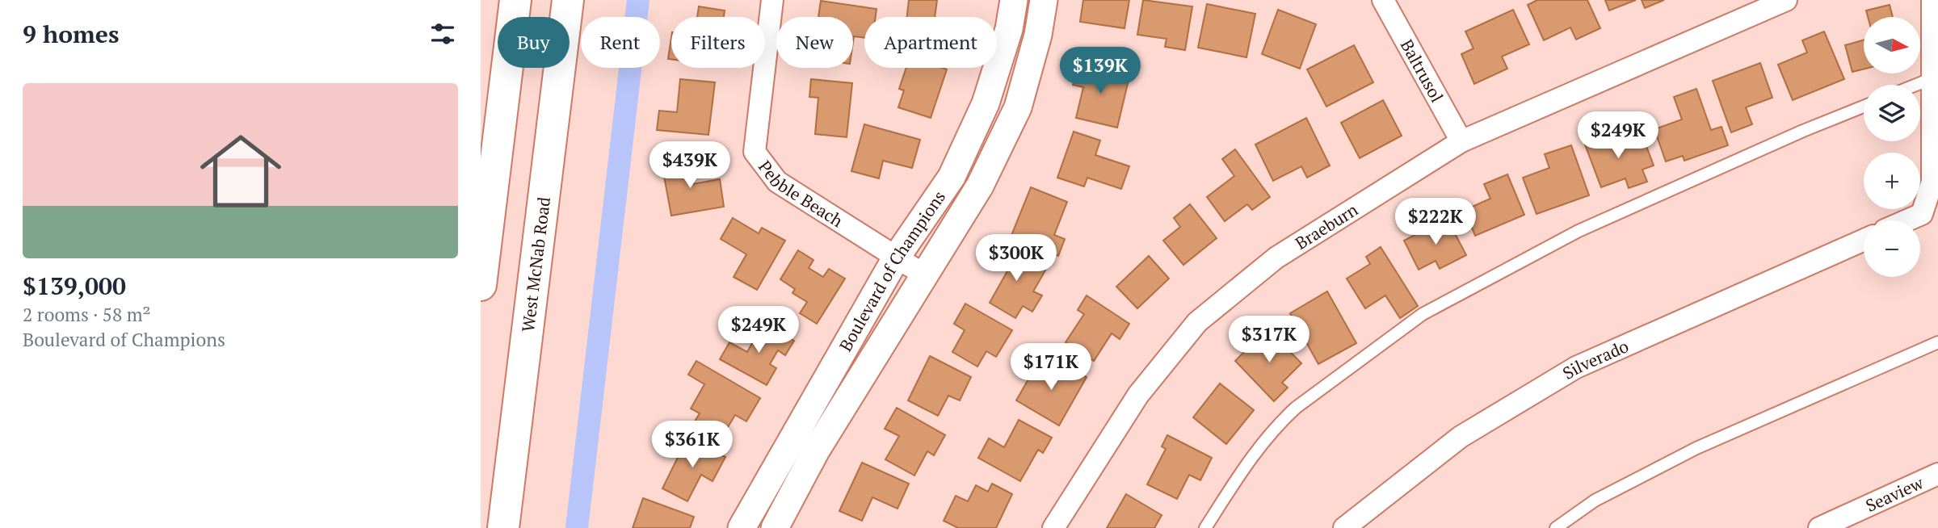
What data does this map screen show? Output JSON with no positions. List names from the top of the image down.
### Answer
{
  "streets": {
    "main road": ["West McNab Road"],
    "street": [
      "Baltrusol",
      "Pebble Beach",
      "Braeburn",
      "Boulevard of Champions",
      "Silverado",
      "Seaview"
    ]
  },
  "crossings": [
    ["Baltrusol", "Braeburn"],
    ["Pebble Beach", "Boulevard of Champions"]
  ],
  "north": "right",
  "page": {
    "heading": "9 homes",
    "map_buttons": ["+", "−"],
    "chip": [
      "Buy",
      "Rent",
      "Filters",
      "New",
      "Apartment"
    ],
    "price": [
      "$139K",
      "$249K",
      "$439K",
      "$222K",
      "$300K",
      "$249K",
      "$317K",
      "$171K",
      "$361K"
    ],
    "list": [
      {
        "name": "$139,000",
        "note": "2 rooms · 58 m² · Boulevard of Champions"
      }
    ]
  }
}
